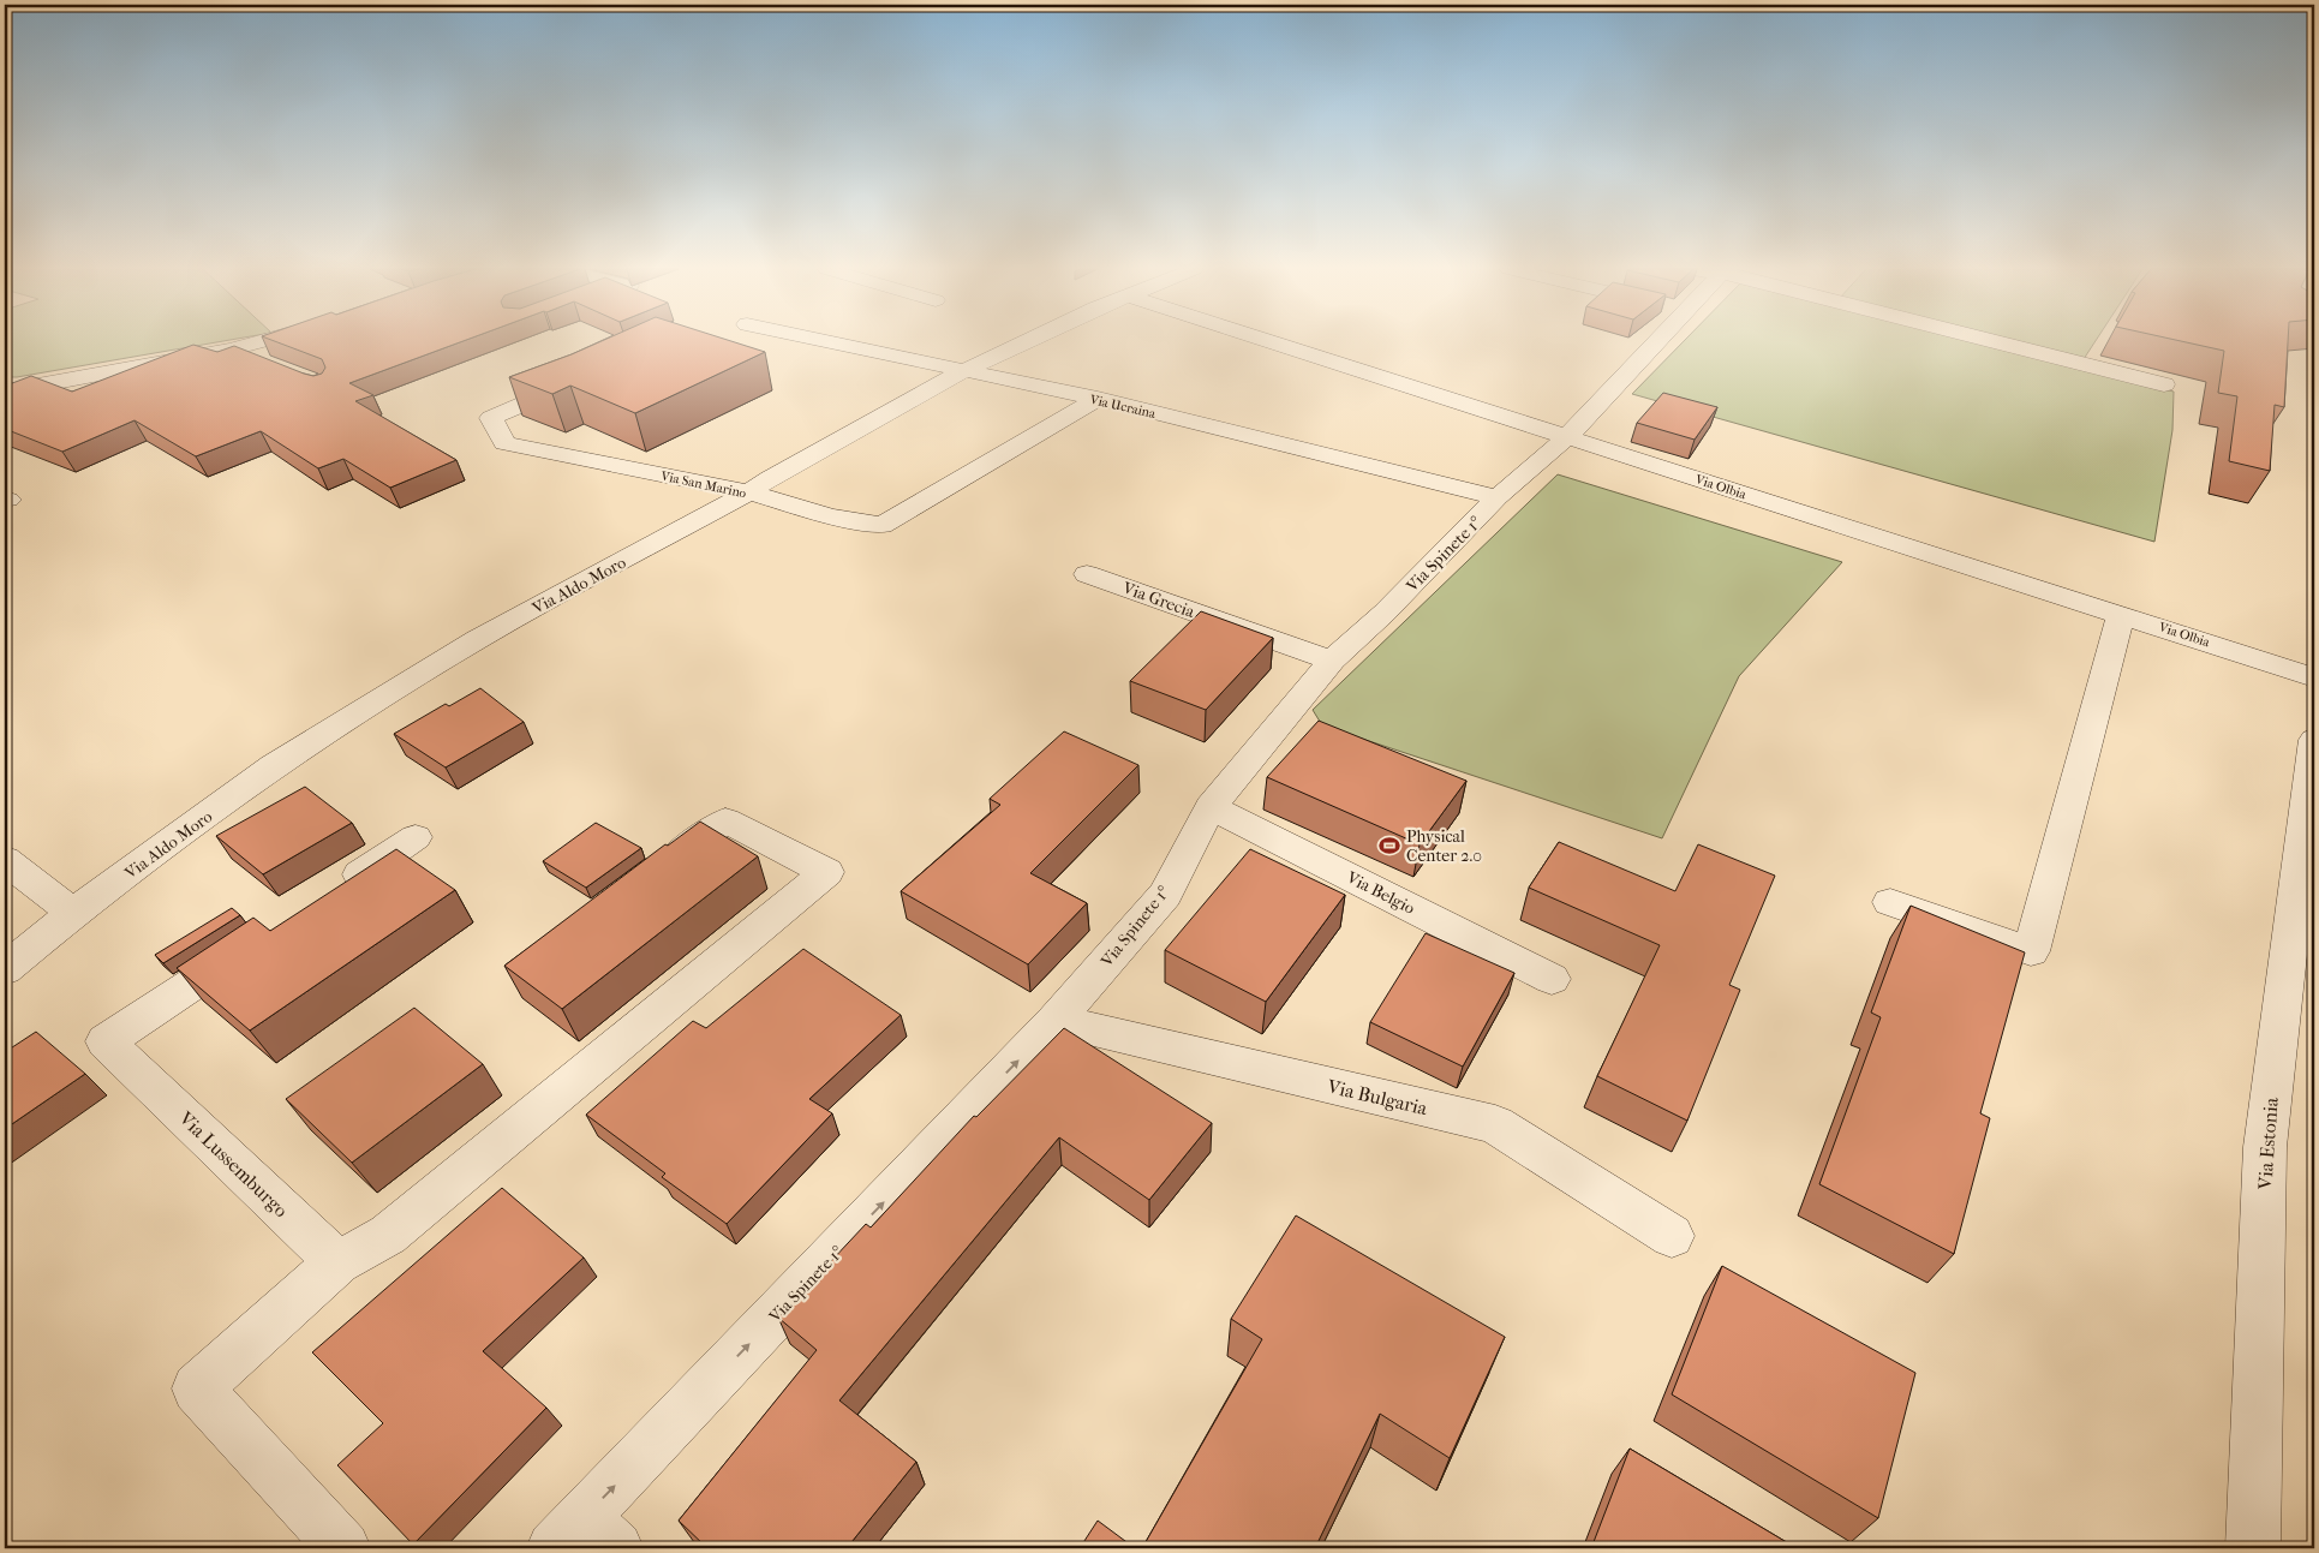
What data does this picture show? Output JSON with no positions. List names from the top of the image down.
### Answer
{
  "streets": {
    "street": [
      "Via Ucraina",
      "Via San Marino",
      "Via Olbia",
      "Via Spinete 1°",
      "Via Aldo Moro",
      "Via Grecia",
      "Via Belgio",
      "Via Bulgaria",
      "Via Estonia",
      "Via Lussemburgo"
    ]
  },
  "crossings": [
    ["Via Ucraina", "Via San Marino"],
    ["Via Ucraina", "Via Spinete 1°"],
    ["Via Ucraina", "Via Aldo Moro"],
    ["Via San Marino", "Via Aldo Moro"],
    ["Via Olbia", "Via Spinete 1°"],
    ["Via Spinete 1°", "Via Grecia"],
    ["Via Spinete 1°", "Via Belgio"],
    ["Via Spinete 1°", "Via Bulgaria"]
  ],
  "one_way": ["Via Spinete 1°"],
  "places": {
    "sports": ["Physical Center 2.0"]
  }
}
